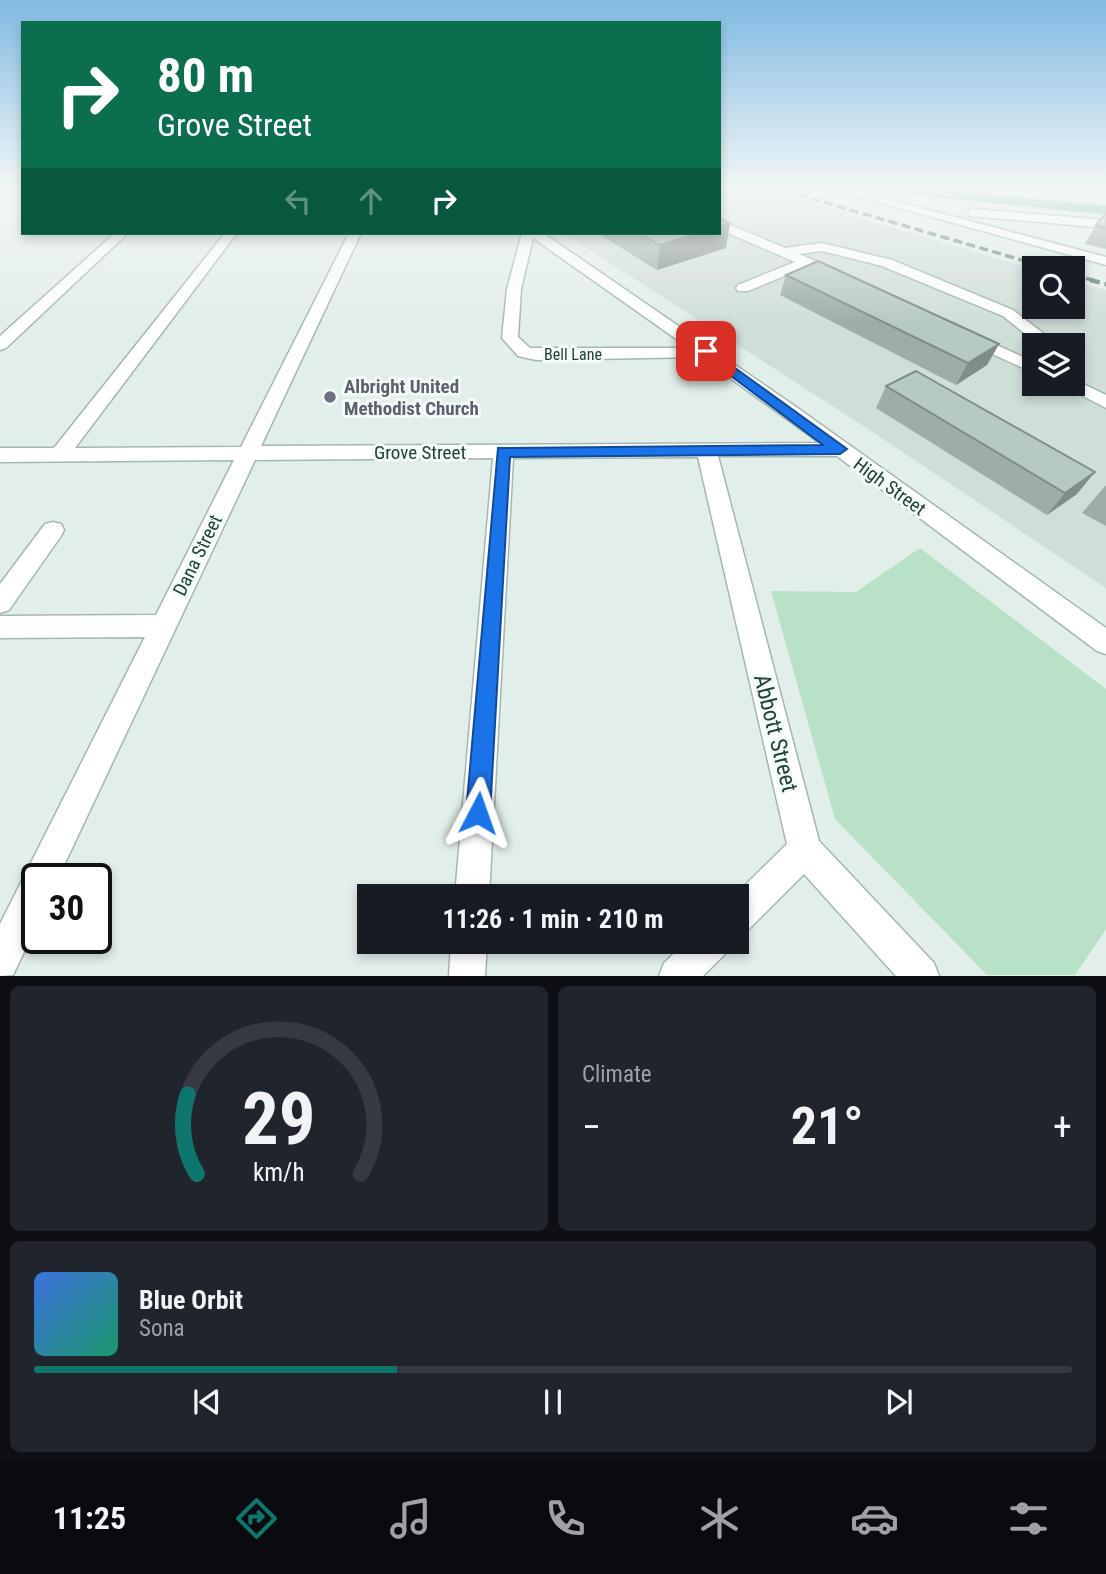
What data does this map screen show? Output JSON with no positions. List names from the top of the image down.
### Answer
{
  "streets": {
    "street": [
      "Bell Lane",
      "Grove Street",
      "High Street",
      "Dana Street",
      "Abbott Street"
    ]
  },
  "crossings": [
    ["Bell Lane", "High Street"],
    ["Grove Street", "High Street"],
    ["Grove Street", "Dana Street"],
    ["Grove Street", "Abbott Street"]
  ],
  "places": ["Albright United Methodist Church"],
  "page": {
    "turn": ["80 m", "Grove Street"],
    "limit": "30",
    "trip": "11:26 · 1 min · 210 m",
    "tile": "Climate",
    "heat": ["−", "21°", "+"],
    "song": ["Blue Orbit", "Sona"],
    "tabs": "11:25",
    "gauge": ["29", "km/h"]
  }
}
